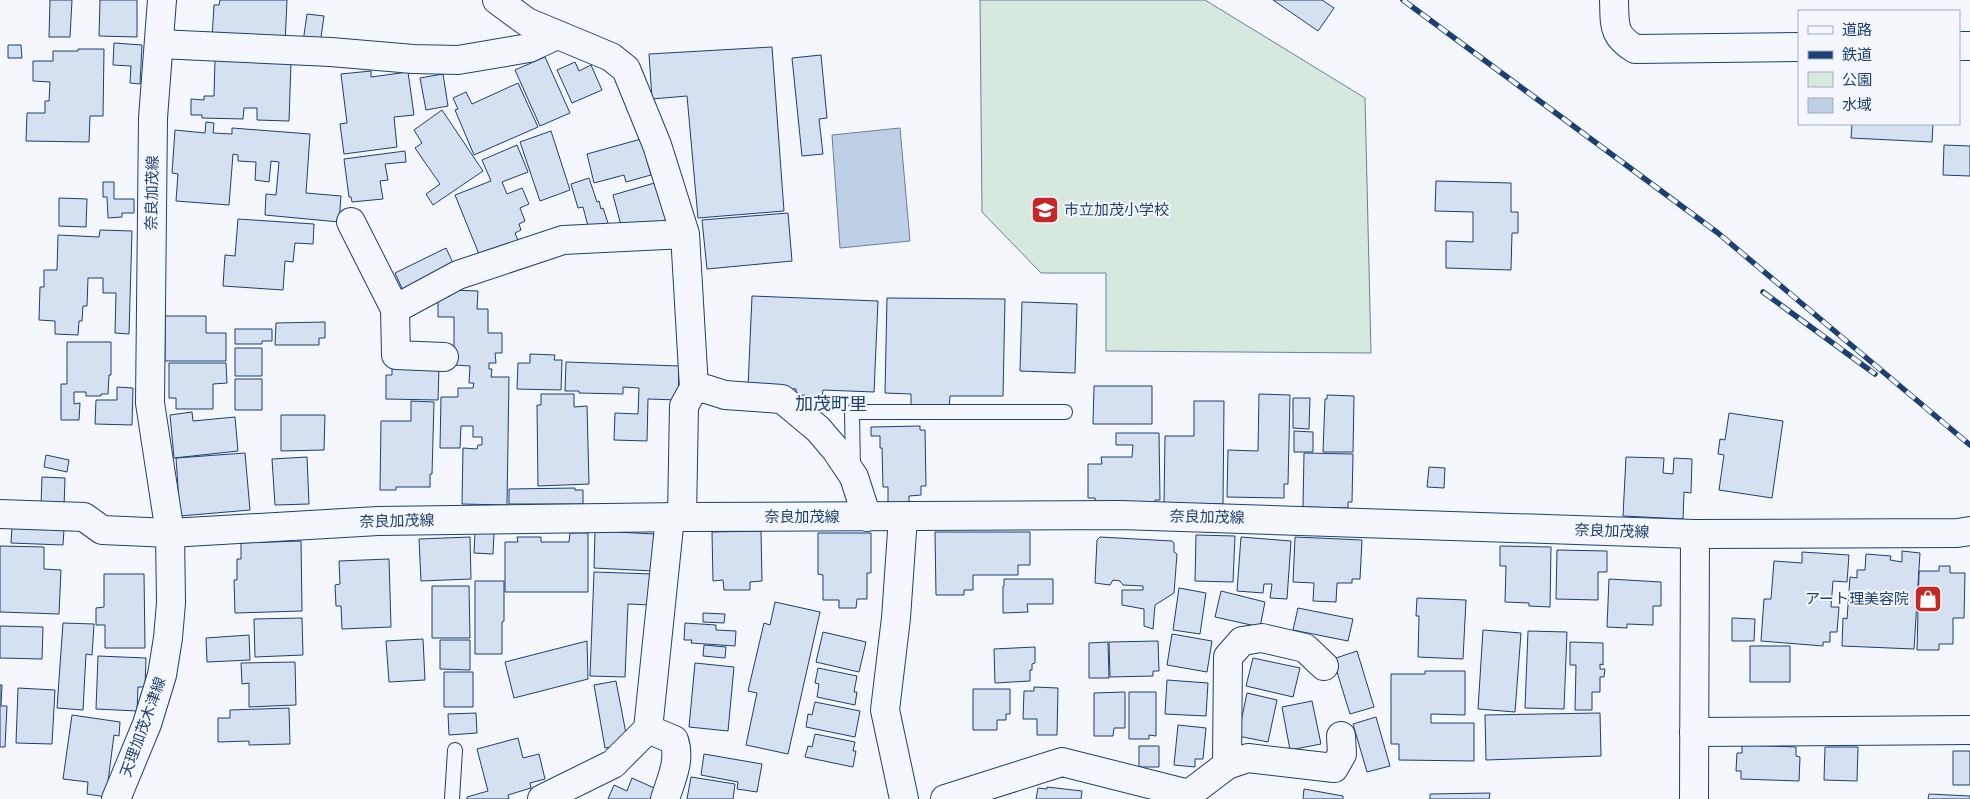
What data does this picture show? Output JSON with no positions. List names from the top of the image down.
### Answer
{
  "streets": {
    "street": ["奈良加茂線", "天理加茂木津線"]
  },
  "crossings": [
    ["奈良加茂線", "天理加茂木津線"]
  ],
  "districts": ["加茂町里"],
  "places": {
    "school or university": ["市立加茂小学校"],
    "shop": ["アート理美容院"]
  },
  "legend": [
    "道路",
    "鉄道",
    "公園",
    "水域"
  ]
}
